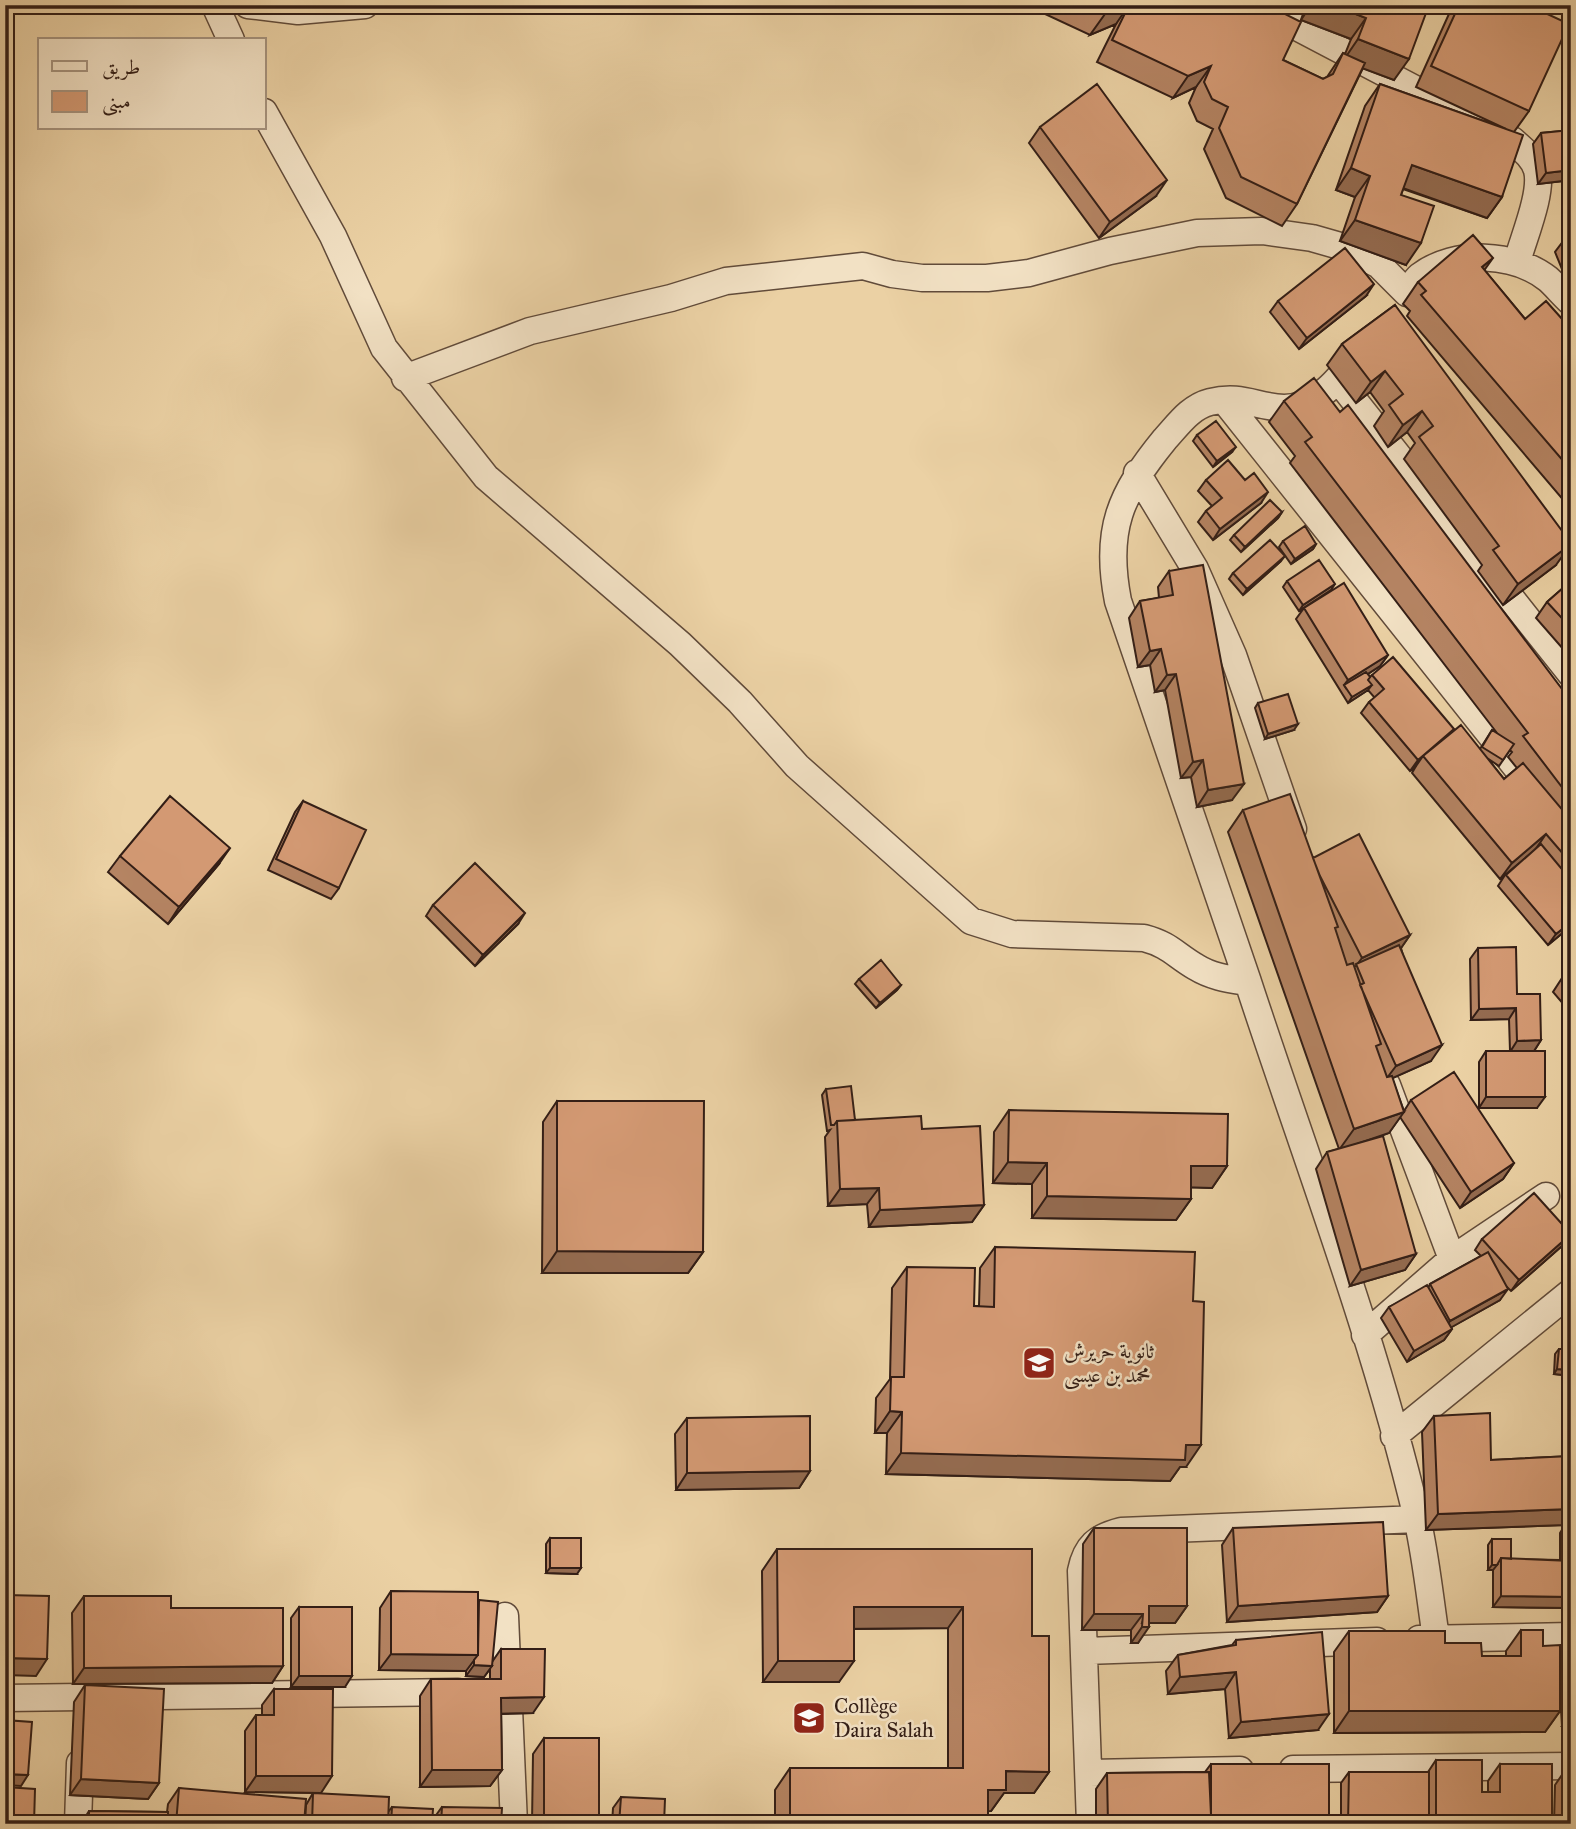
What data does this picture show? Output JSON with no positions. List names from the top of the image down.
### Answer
{
  "places": {
    "school or university": ["ثانوية حريرش محمد بن عيسى", "Collège Daira Salah"]
  },
  "legend": ["طريق", "مبنى"]
}
